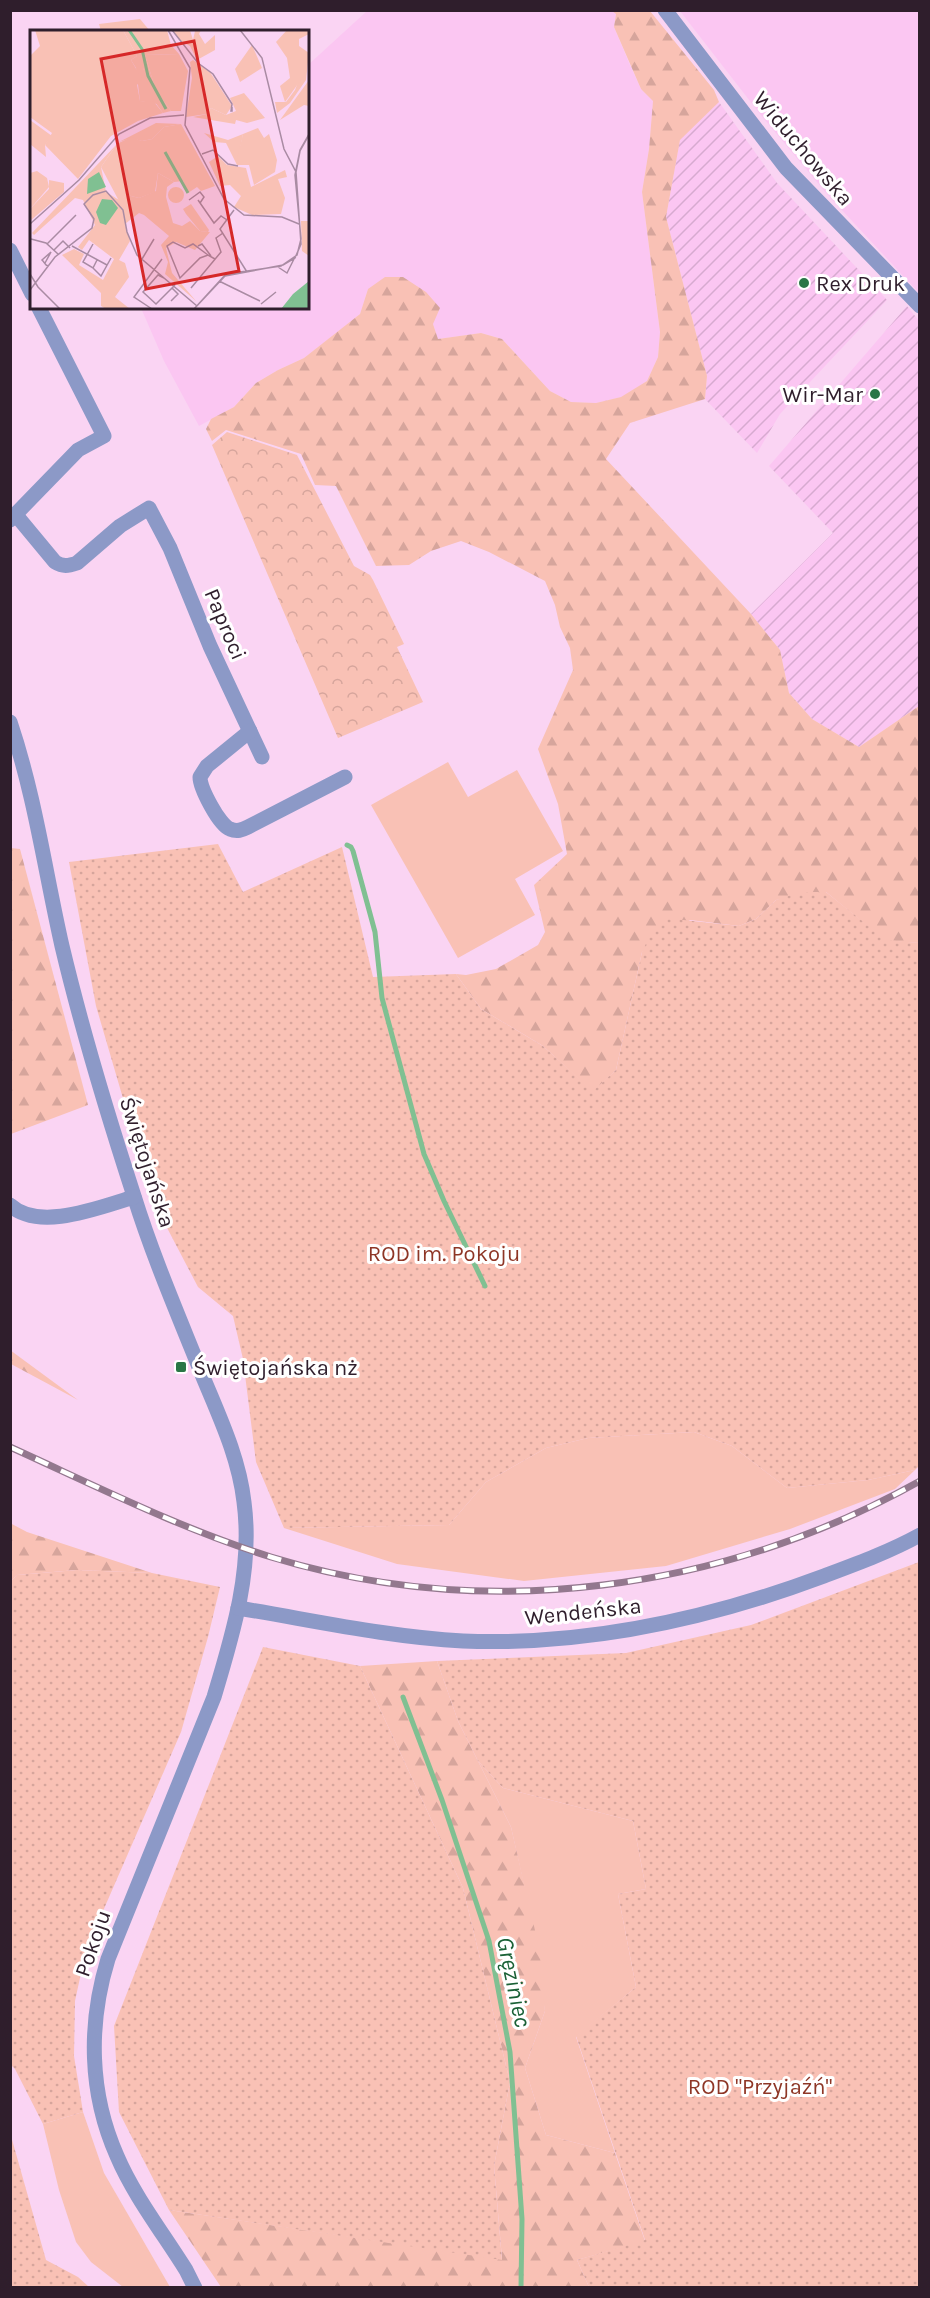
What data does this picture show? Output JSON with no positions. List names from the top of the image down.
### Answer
{
  "streets": {
    "street": [
      "Widuchowska",
      "Paproci",
      "Świętojańska",
      "Wendeńska",
      "Pokoju"
    ]
  },
  "crossings": [
    ["Świętojańska", "Wendeńska"],
    ["Świętojańska", "Pokoju"],
    ["Wendeńska", "Pokoju"]
  ],
  "water": ["Gręziniec"],
  "parks": ["ROD im. Pokoju", "ROD \"Przyjaźń\""],
  "places": {
    "other": ["Rex Druk", "Wir-Mar"],
    "transit": ["Świętojańska nż"]
  }
}
